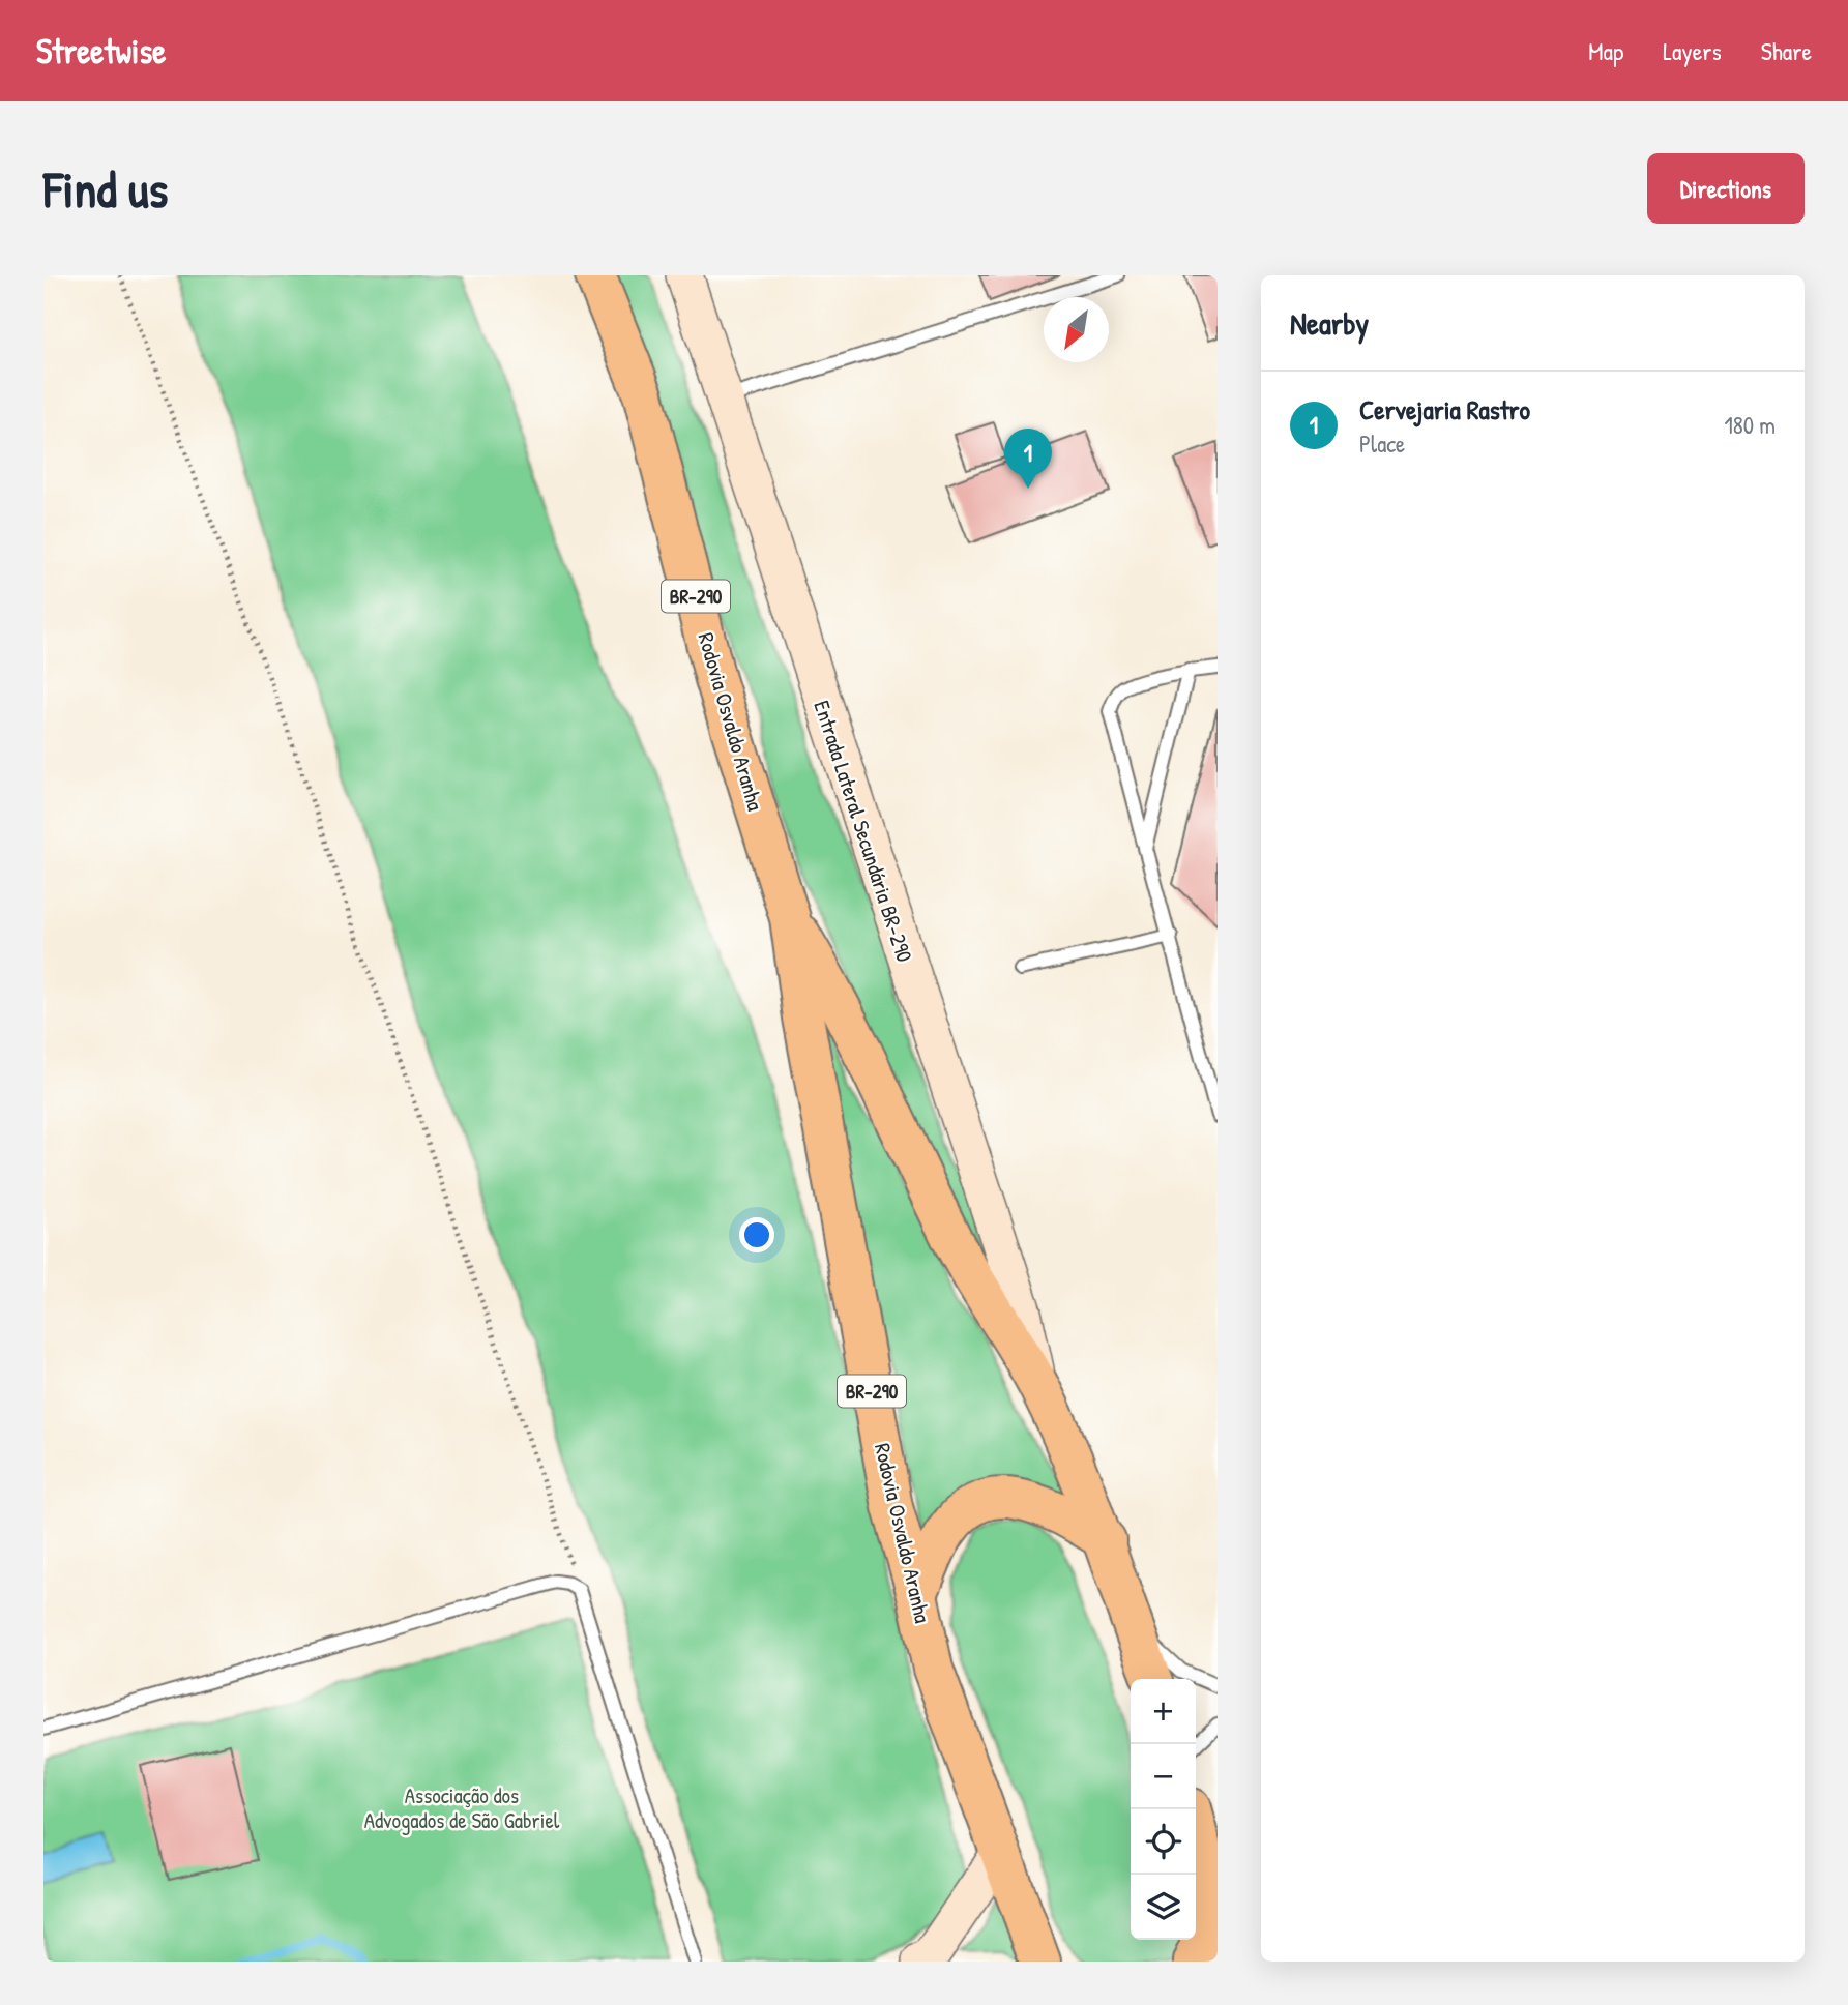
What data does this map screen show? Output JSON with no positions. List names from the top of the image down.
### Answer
{
  "streets": {
    "highway": ["BR-290", "Rodovia Osvaldo Aranha"],
    "main road": ["Entrada Lateral Secundária BR-290"]
  },
  "crossings": [
    ["Rodovia Osvaldo Aranha", "Entrada Lateral Secundária BR-290"]
  ],
  "parks": ["Associação dos Advogados de São Gabriel"],
  "north": "bottom left",
  "page": {
    "header": "Streetwise",
    "nav": ["Map", "Layers", "Share"],
    "buttons": "Directions",
    "title": "Find us",
    "heading": "Nearby",
    "list": [
      {
        "mark": "1",
        "name": "Cervejaria Rastro",
        "note": "Place",
        "value": "180 m"
      }
    ],
    "pins": "1",
    "map_buttons": ["+", "−"]
  }
}
